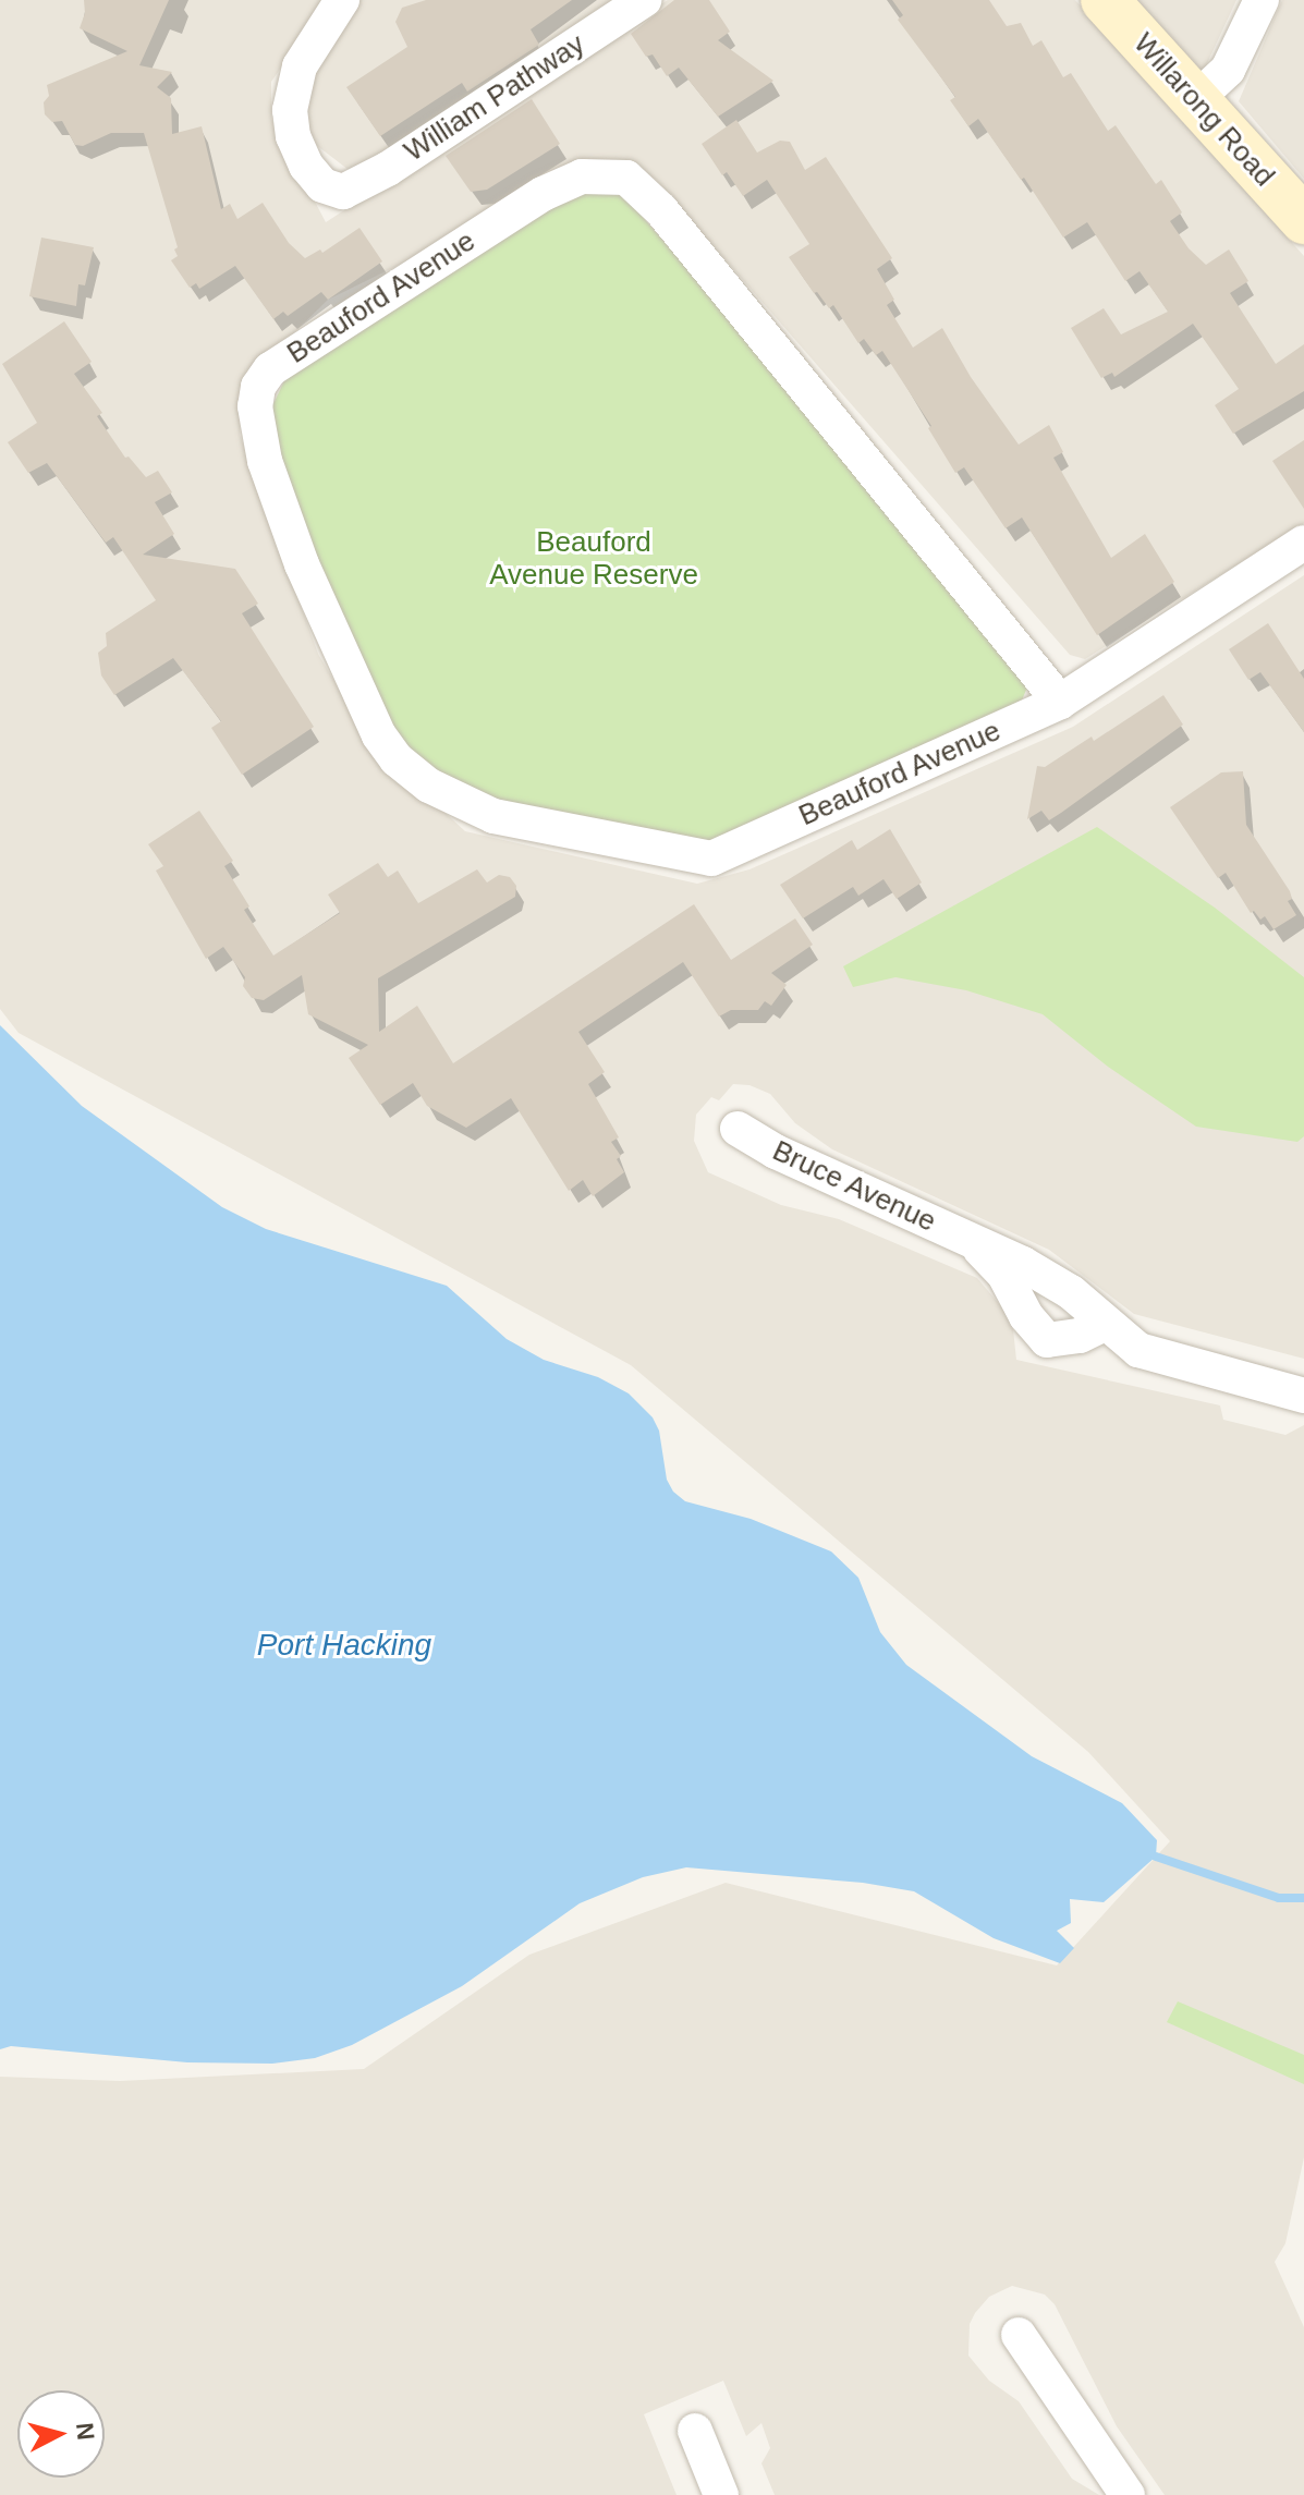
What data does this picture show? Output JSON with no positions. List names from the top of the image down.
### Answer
{
  "streets": {
    "street": [
      "William Pathway",
      "Willarong Road",
      "Beauford Avenue",
      "Bruce Avenue"
    ]
  },
  "water": ["Port Hacking"],
  "parks": ["Beauford Avenue Reserve"],
  "north": "right"
}
